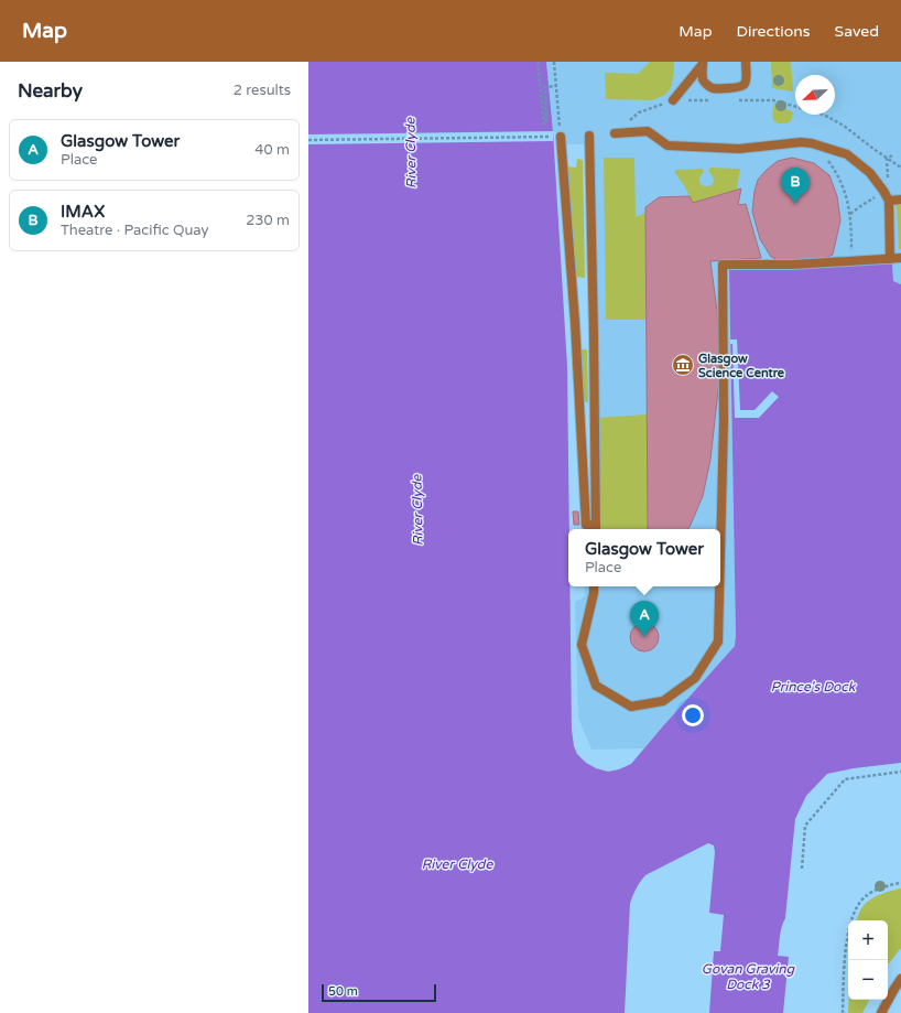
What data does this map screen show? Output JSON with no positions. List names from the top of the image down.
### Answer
{
  "water": ["River Clyde", "Prince's Dock", "Govan Graving Dock 3"],
  "places": {
    "museum": ["Glasgow Science Centre"]
  },
  "scale_bar": "50 m",
  "north": "bottom left",
  "page": {
    "header": "Map",
    "nav": ["Map", "Directions", "Saved"],
    "heading": ["Nearby", "2 results"],
    "list": [
      {
        "mark": "A",
        "name": "Glasgow Tower",
        "note": "Place",
        "value": "40 m"
      },
      {
        "mark": "B",
        "name": "IMAX",
        "note": "Theatre · Pacific Quay",
        "value": "230 m"
      }
    ],
    "pins": ["B", "A"],
    "popup": ["Glasgow Tower", "Place"],
    "map_buttons": ["+", "−"],
    "scale": "50 m"
  }
}
